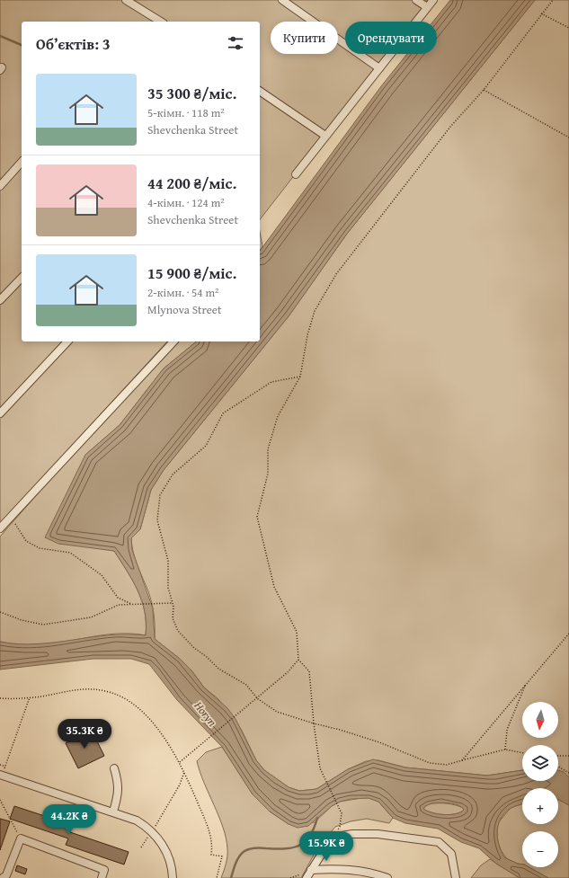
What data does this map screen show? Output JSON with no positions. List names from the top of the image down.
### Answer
{
  "water": ["Horyn"],
  "north": "bottom",
  "page": {
    "chip": ["Купити", "Орендувати"],
    "heading": "Об’єктів: 3",
    "list": [
      {
        "name": "35 300 ₴/міс.",
        "note": "5-кімн. · 118 m² · Shevchenka Street"
      },
      {
        "name": "44 200 ₴/міс.",
        "note": "4-кімн. · 124 m² · Shevchenka Street"
      },
      {
        "name": "15 900 ₴/міс.",
        "note": "2-кімн. · 54 m² · Mlynova Street"
      }
    ],
    "map_buttons": ["+", "−"],
    "price": ["35.3K ₴", "44.2K ₴", "15.9K ₴"]
  }
}
